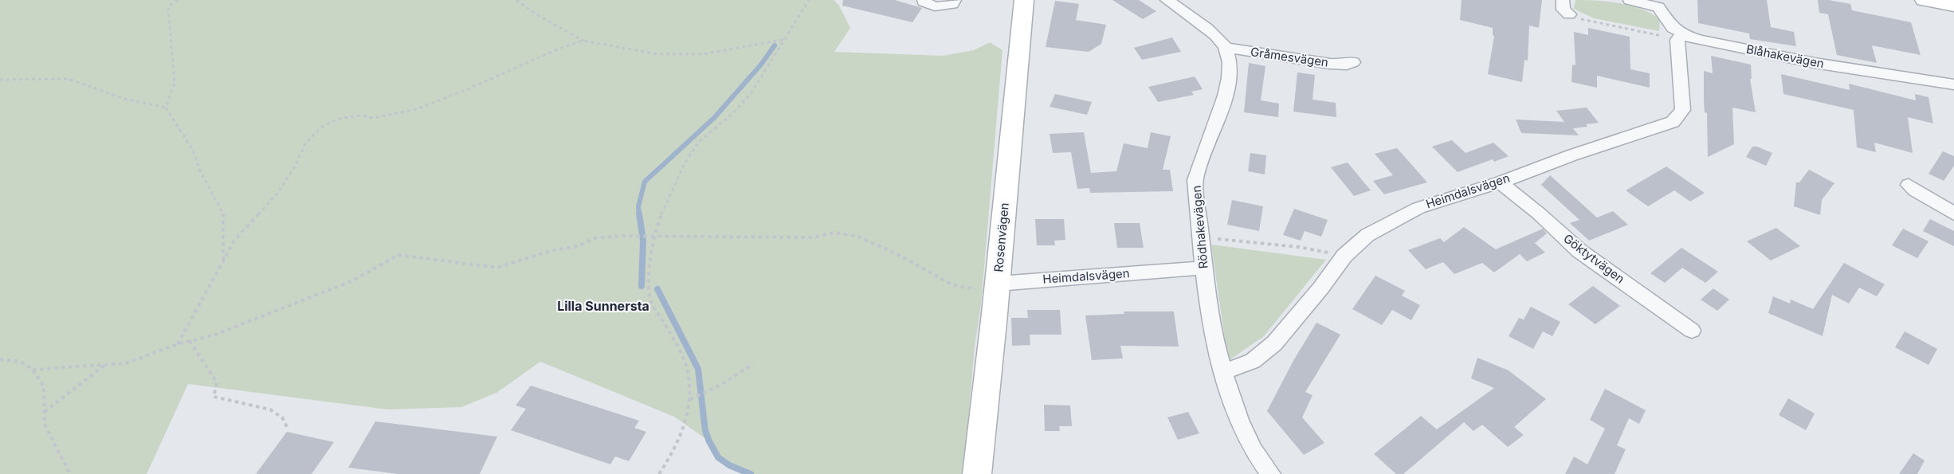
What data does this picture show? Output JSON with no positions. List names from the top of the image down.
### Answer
{
  "streets": {
    "street": [
      "Blåhakevägen",
      "Gråmesvägen",
      "Heimdalsvägen",
      "Rödhakevägen",
      "Rosenvägen",
      "Göktytvägen"
    ]
  },
  "crossings": [
    ["Blåhakevägen", "Heimdalsvägen"],
    ["Gråmesvägen", "Rödhakevägen"],
    ["Heimdalsvägen", "Rödhakevägen"],
    ["Heimdalsvägen", "Rosenvägen"],
    ["Heimdalsvägen", "Göktytvägen"]
  ],
  "districts": ["Lilla Sunnersta"]
}
